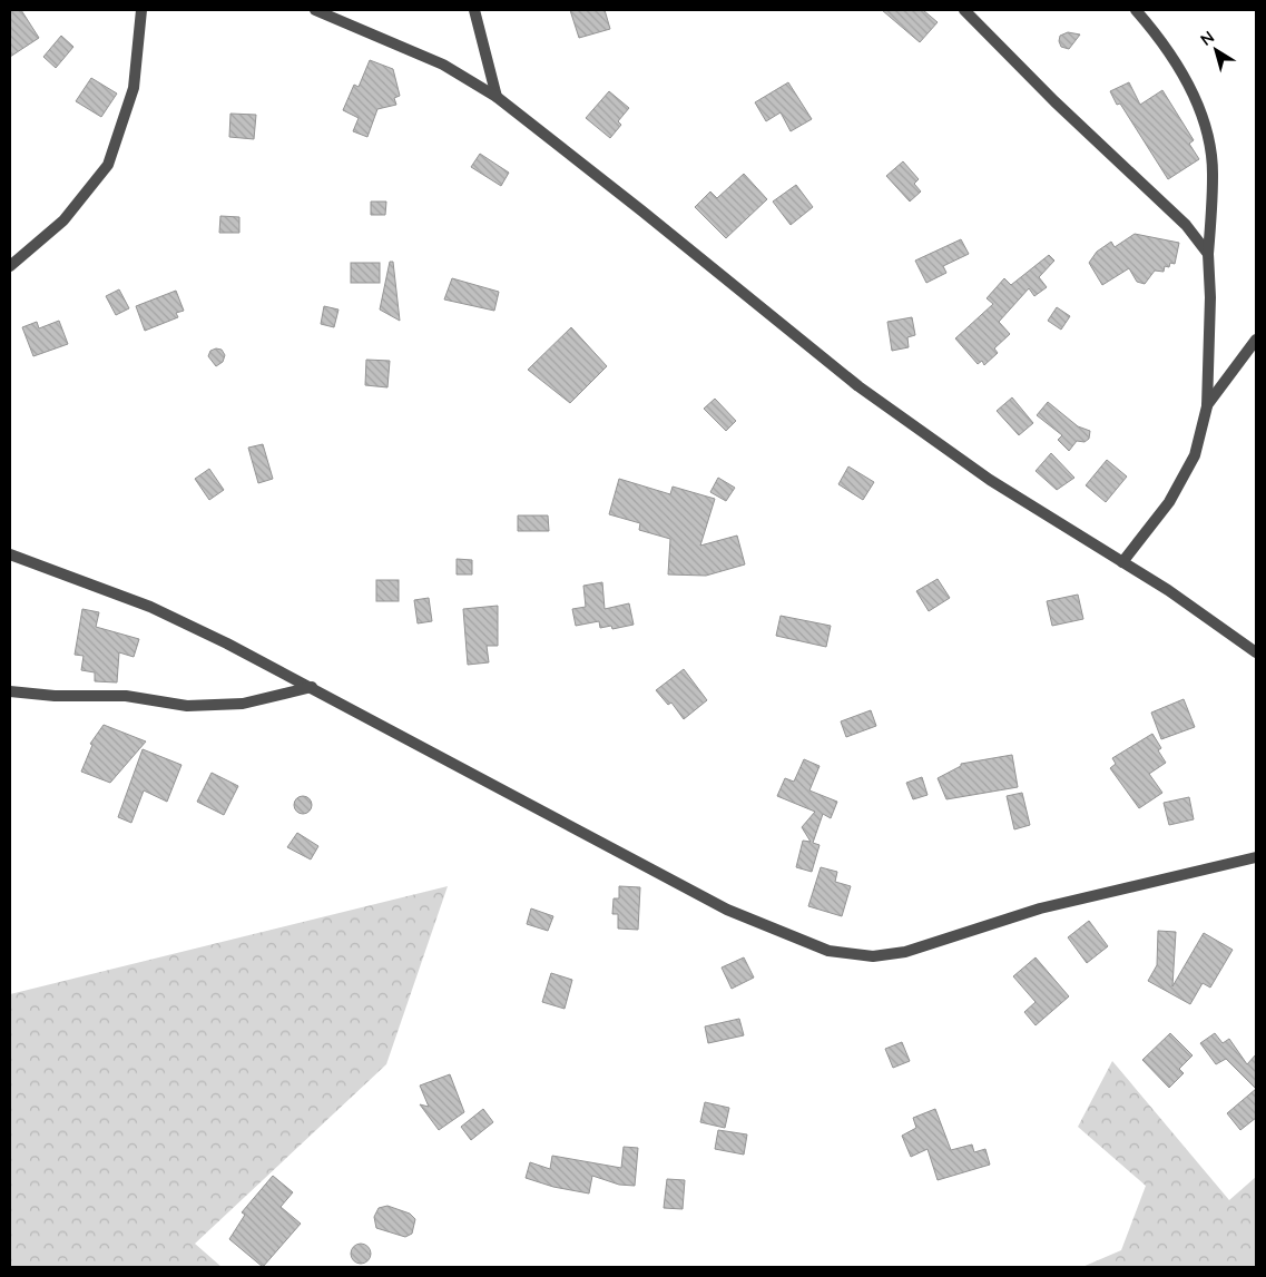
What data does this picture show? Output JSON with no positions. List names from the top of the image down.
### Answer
{
  "north": "top left"
}
